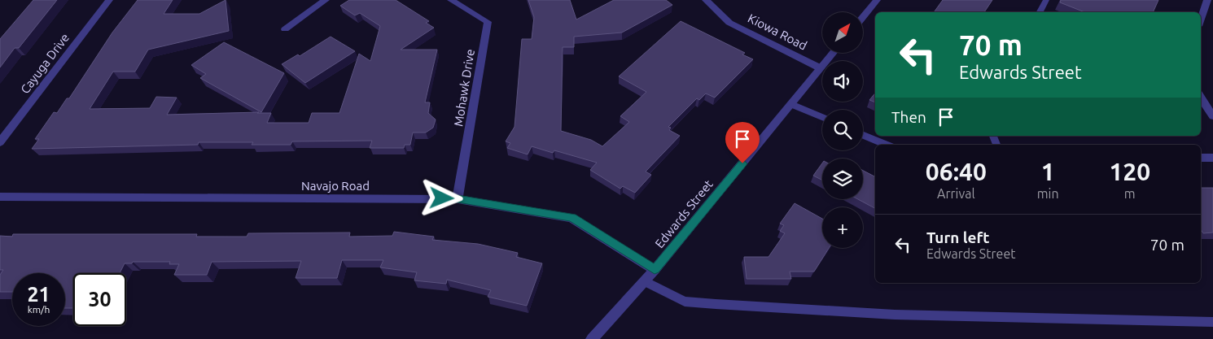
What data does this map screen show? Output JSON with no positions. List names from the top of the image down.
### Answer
{
  "streets": {
    "street": [
      "Kiowa Road",
      "Cayuga Drive",
      "Mohawk Drive",
      "Navajo Road",
      "Edwards Street"
    ]
  },
  "crossings": [
    ["Kiowa Road", "Edwards Street"],
    ["Mohawk Drive", "Navajo Road"],
    ["Navajo Road", "Edwards Street"]
  ],
  "north": "top right",
  "page": {
    "map_buttons": "+",
    "turn": ["70 m", "Edwards Street"],
    "then": "Then",
    "eta": [
      "06:40",
      "Arrival",
      "1",
      "min",
      "120",
      "m"
    ],
    "list": [
      {
        "name": "Turn left",
        "note": "Edwards Street",
        "value": "70 m"
      }
    ],
    "speed": "21 km/h",
    "limit": "30"
  }
}
